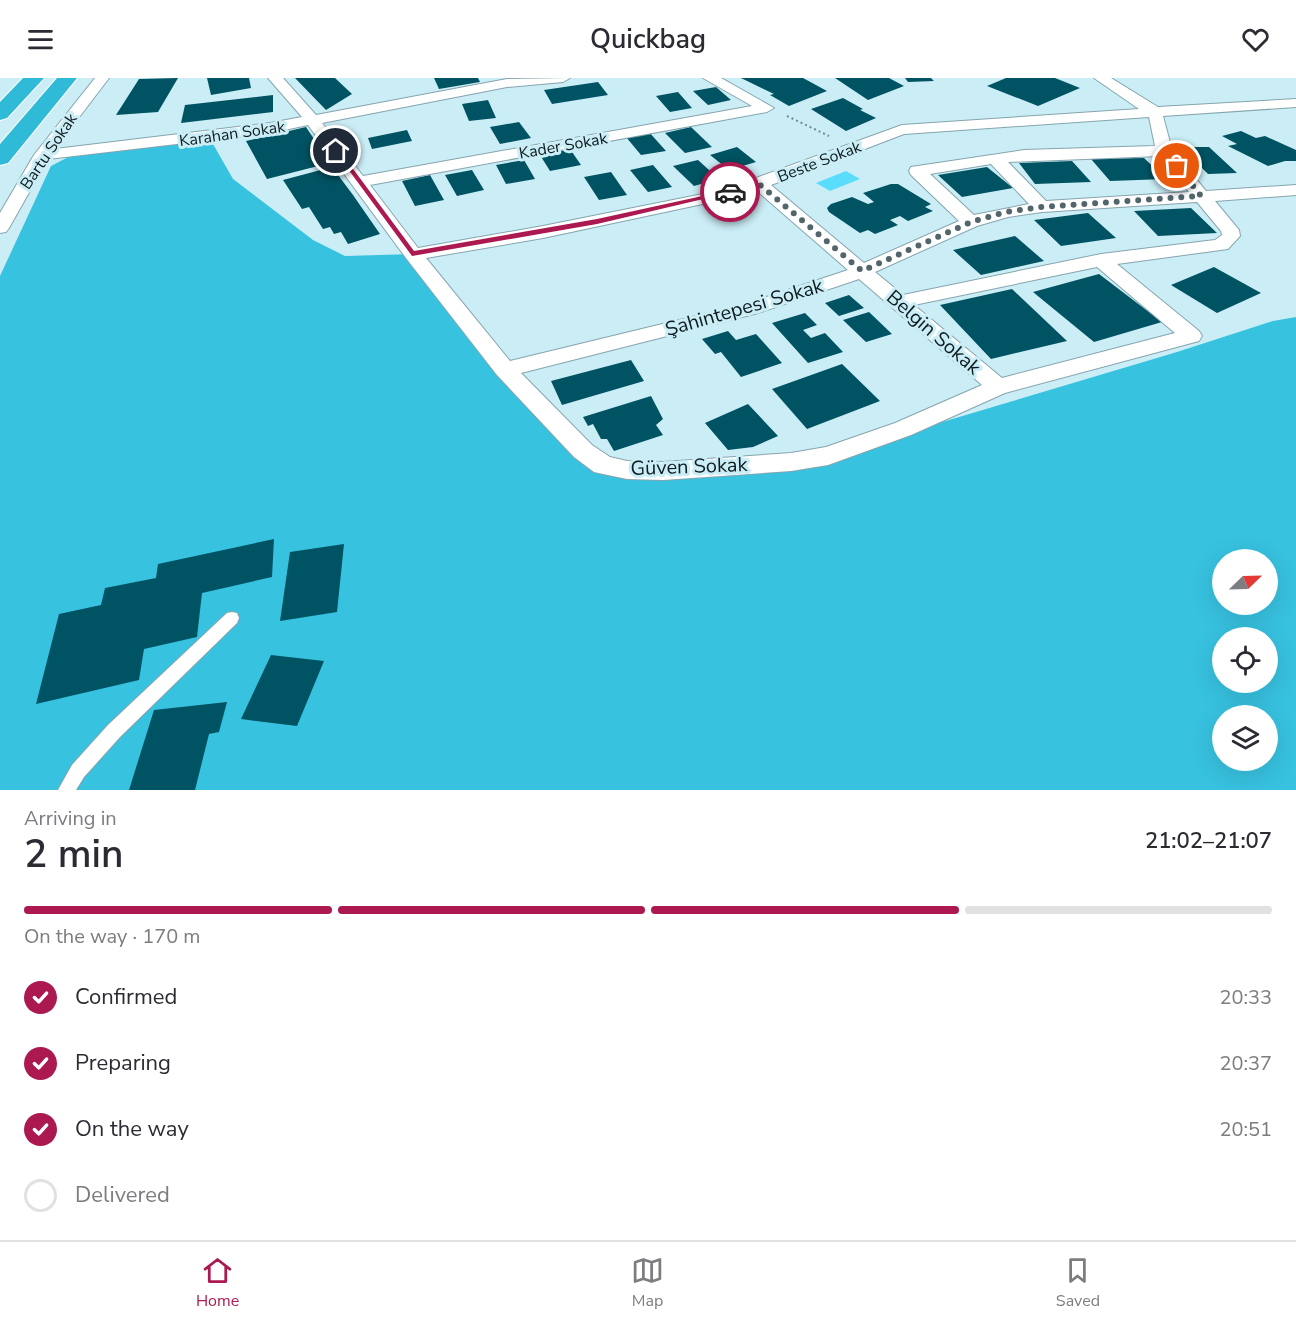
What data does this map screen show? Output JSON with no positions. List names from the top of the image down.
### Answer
{
  "streets": {
    "street": [
      "Karahan Sokak",
      "Kader Sokak",
      "Bartu Sokak",
      "Beste Sokak",
      "Şahintepesi Sokak",
      "Belgin Sokak",
      "Güven Sokak"
    ]
  },
  "crossings": [
    ["Karahan Sokak", "Bartu Sokak"],
    ["Karahan Sokak", "Güven Sokak"],
    ["Kader Sokak", "Güven Sokak"],
    ["Beste Sokak", "Belgin Sokak"],
    ["Beste Sokak", "Güven Sokak"],
    ["Şahintepesi Sokak", "Belgin Sokak"],
    ["Şahintepesi Sokak", "Güven Sokak"],
    ["Belgin Sokak", "Güven Sokak"]
  ],
  "north": "top right",
  "page": {
    "header": "Quickbag",
    "heading": ["2 min", "Arriving in", "21:02–21:07"],
    "bar": "On the way · 170 m",
    "list": [
      ["Confirmed", "20:33"],
      ["Preparing", "20:37"],
      ["On the way", "20:51"],
      "Delivered"
    ],
    "tabs": ["Home", "Map", "Saved"]
  }
}
